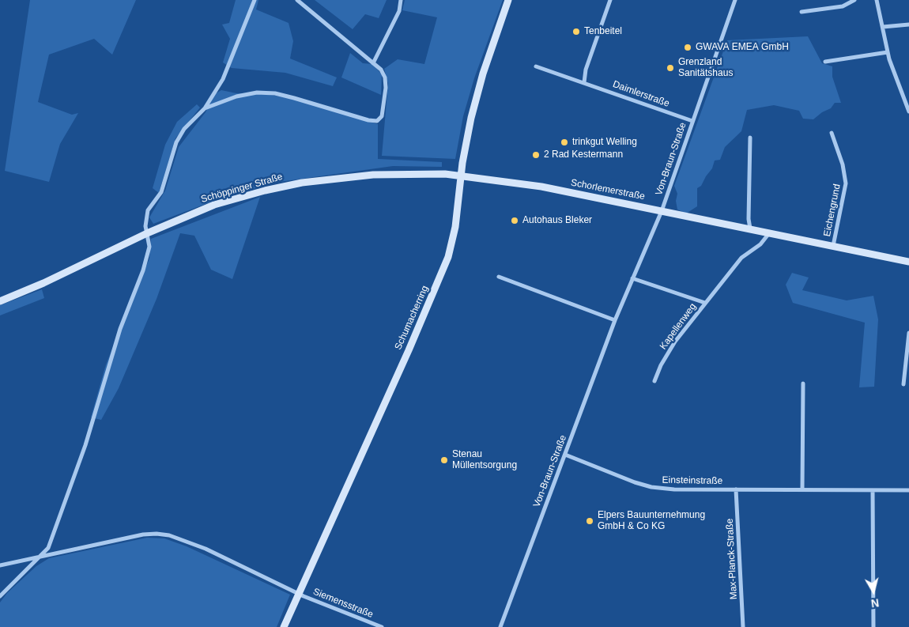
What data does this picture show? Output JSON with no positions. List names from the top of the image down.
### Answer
{
  "streets": {
    "main road": ["Schöppinger Straße", "Schorlemerstraße", "Schumacherring"],
    "street": [
      "Daimlerstraße",
      "Von-Braun-Straße",
      "Eichengrund",
      "Kapellenweg",
      "Einsteinstraße",
      "Max-Planck-Straße",
      "Siemensstraße"
    ]
  },
  "crossings": [
    ["Daimlerstraße", "Von-Braun-Straße"],
    ["Von-Braun-Straße", "Schorlemerstraße"],
    ["Von-Braun-Straße", "Kapellenweg"],
    ["Von-Braun-Straße", "Einsteinstraße"],
    ["Schöppinger Straße", "Schorlemerstraße"],
    ["Schöppinger Straße", "Schumacherring"],
    ["Schorlemerstraße", "Eichengrund"],
    ["Schorlemerstraße", "Schumacherring"],
    ["Schorlemerstraße", "Kapellenweg"],
    ["Schumacherring", "Siemensstraße"],
    ["Einsteinstraße", "Max-Planck-Straße"]
  ],
  "places": [
    "Tenbeitel",
    "GWAVA EMEA GmbH",
    "Grenzland Sanitätshaus",
    "trinkgut Welling",
    "2 Rad Kestermann",
    "Autohaus Bleker",
    "Stenau Müllentsorgung",
    "Elpers Bauunternehmung GmbH & Co KG"
  ],
  "north": "bottom"
}
